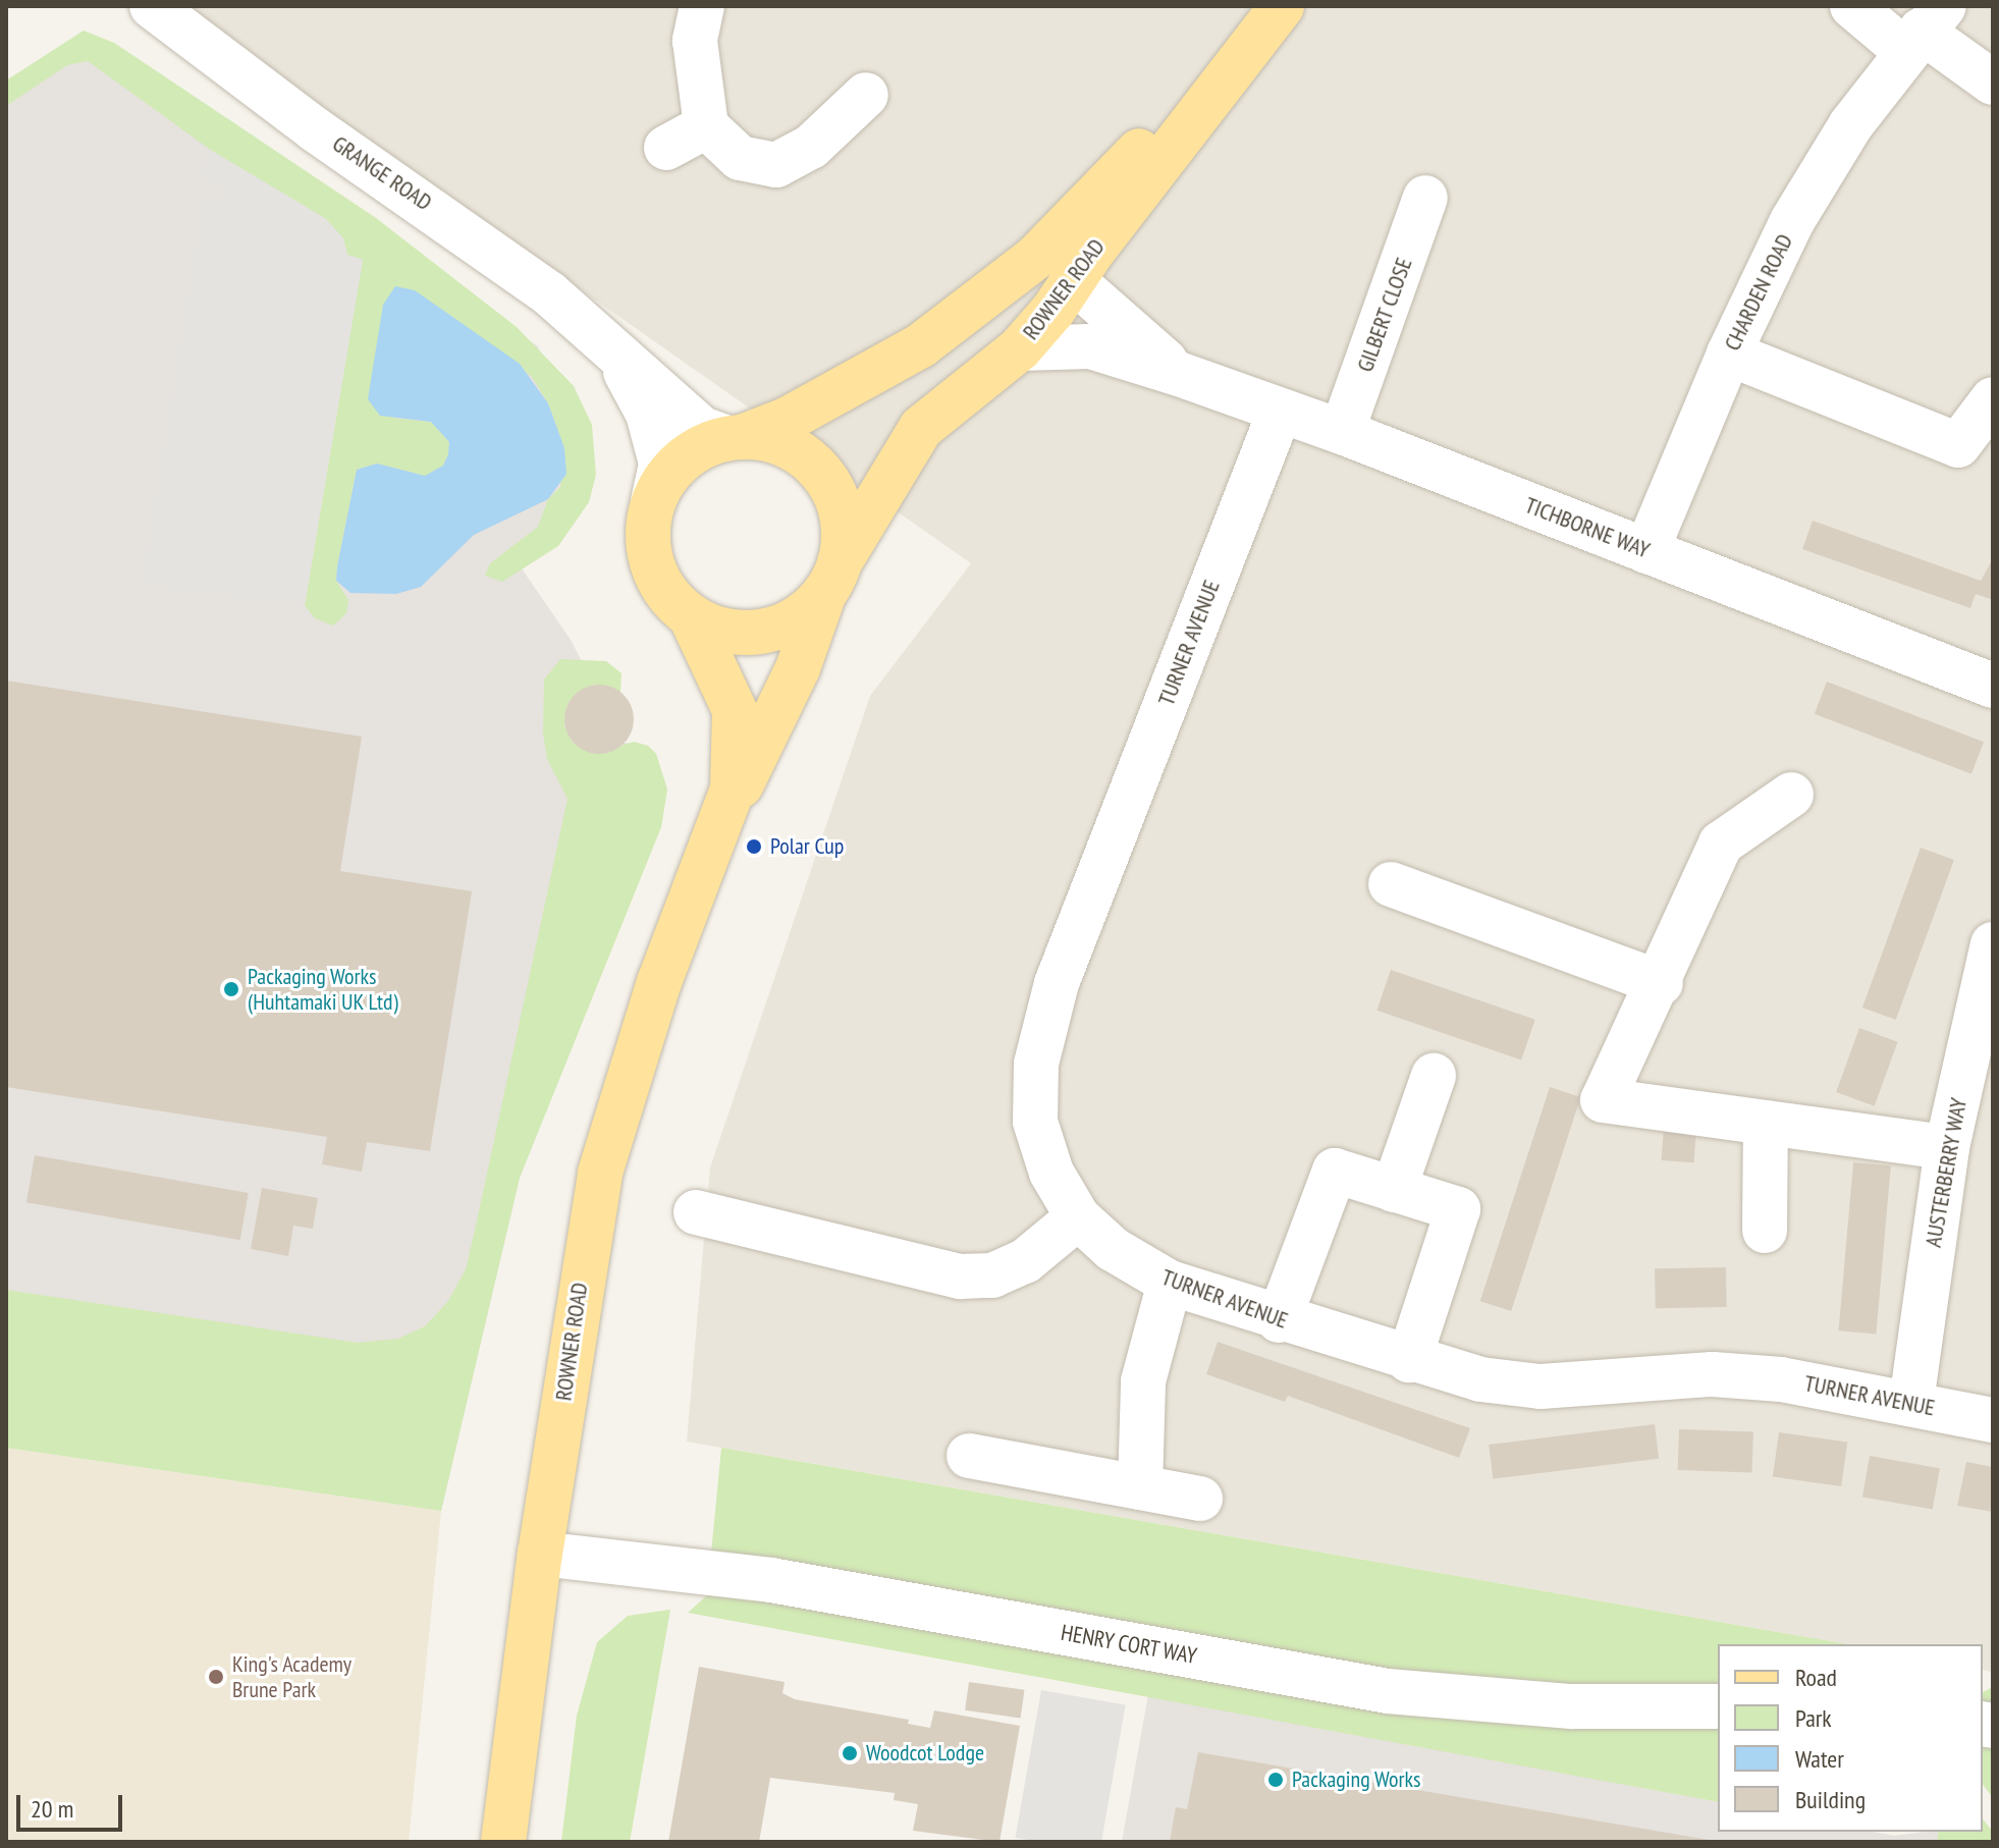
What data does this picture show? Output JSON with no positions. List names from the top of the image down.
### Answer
{
  "streets": {
    "main road": ["ROWNER ROAD"],
    "street": [
      "GRANGE ROAD",
      "CHARDEN ROAD",
      "GILBERT CLOSE",
      "TICHBORNE WAY",
      "TURNER AVENUE",
      "AUSTERBERRY WAY",
      "HENRY CORT WAY"
    ]
  },
  "crossings": [
    ["GRANGE ROAD", "ROWNER ROAD"],
    ["ROWNER ROAD", "TICHBORNE WAY"],
    ["ROWNER ROAD", "HENRY CORT WAY"],
    ["CHARDEN ROAD", "TICHBORNE WAY"],
    ["GILBERT CLOSE", "TICHBORNE WAY"],
    ["TICHBORNE WAY", "TURNER AVENUE"],
    ["TURNER AVENUE", "AUSTERBERRY WAY"]
  ],
  "places": [
    "Polar Cup",
    "Packaging Works (Huhtamaki UK Ltd)",
    "King's Academy Brune Park",
    "Woodcot Lodge",
    "Packaging Works"
  ],
  "legend": [
    "Road",
    "Park",
    "Water",
    "Building"
  ],
  "scale_bar": "20 m"
}
